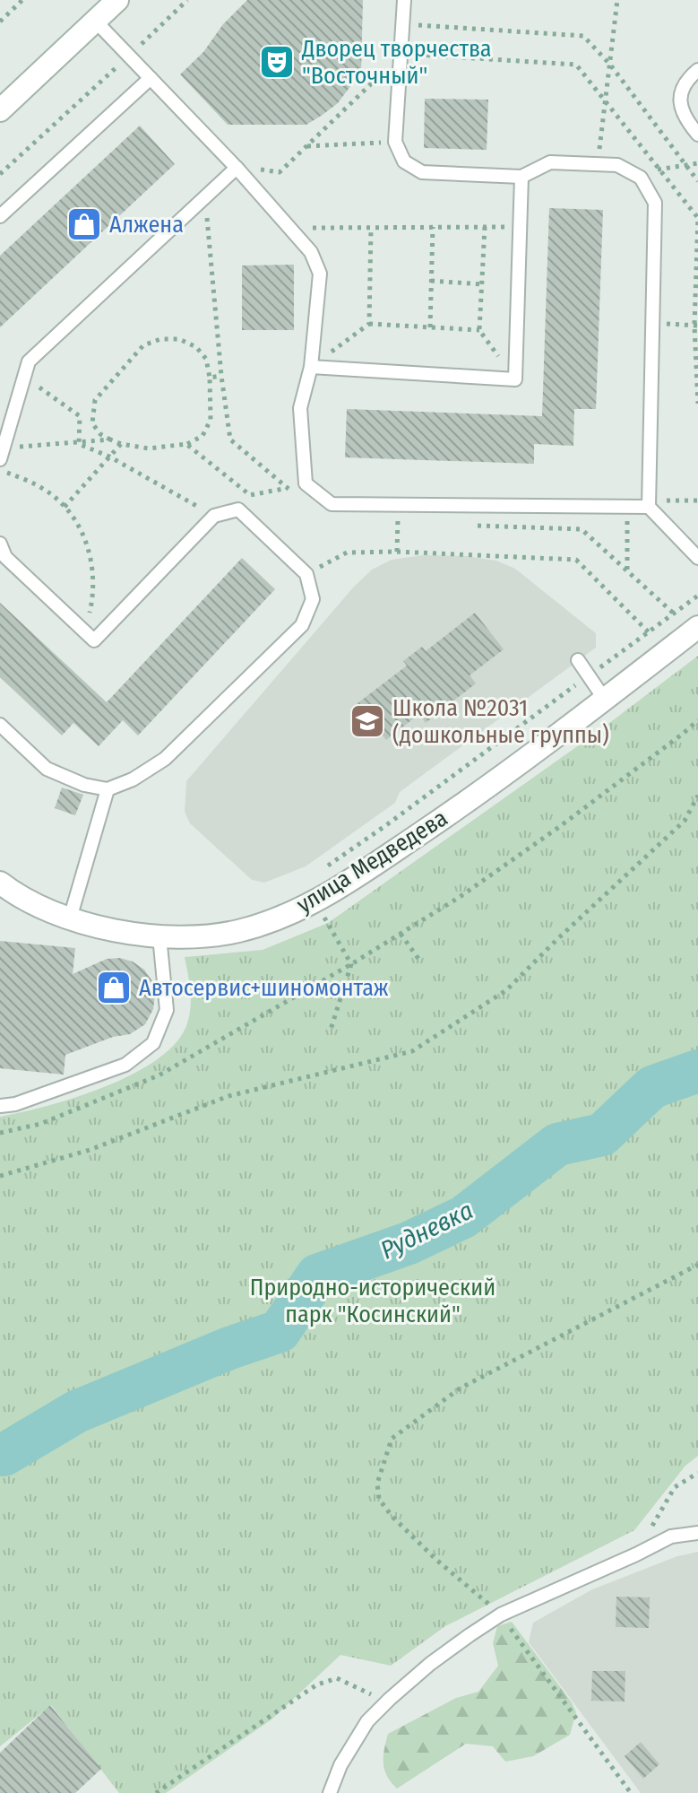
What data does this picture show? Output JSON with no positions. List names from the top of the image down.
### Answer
{
  "streets": {
    "street": ["улица Медведева"]
  },
  "water": ["Рудневка"],
  "parks": ["Природно-исторический парк \"Косинский\""],
  "places": {
    "theatre": ["Дворец творчества \"Восточный\""],
    "shop": ["Алжена", "Автосервис+шиномонтаж"],
    "school or university": ["Школа №2031 (дошкольные группы)"]
  }
}
